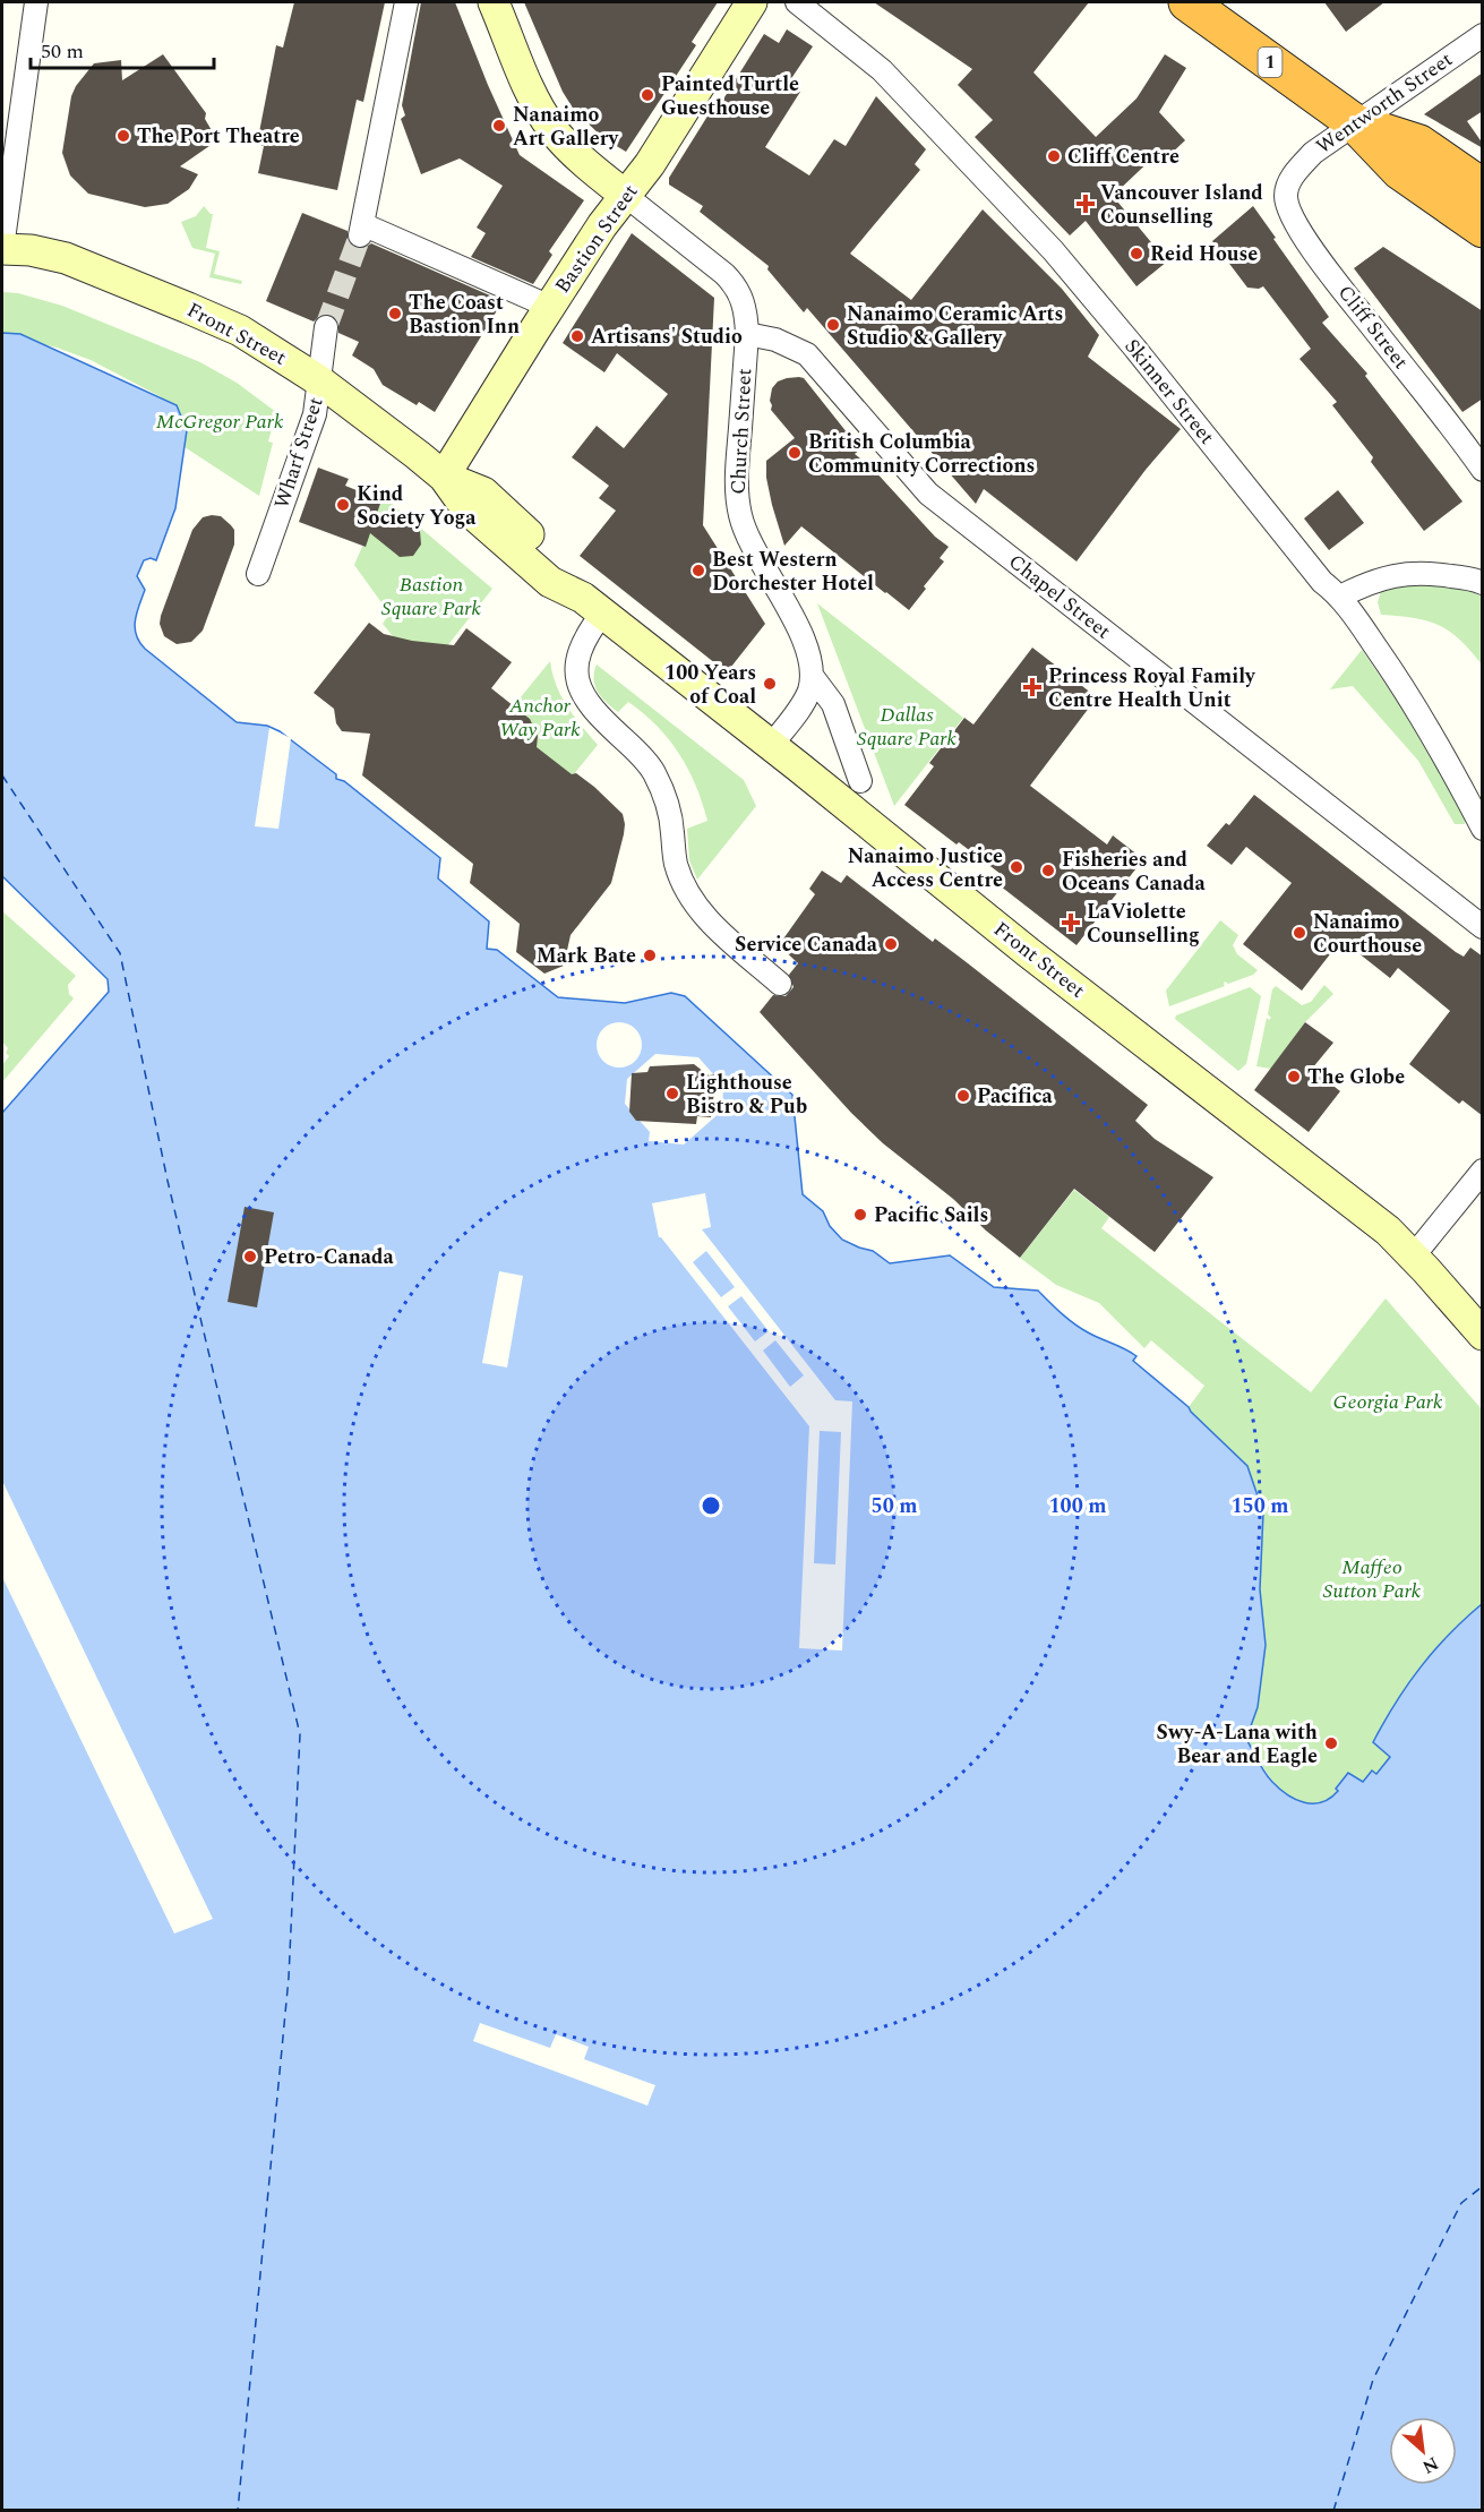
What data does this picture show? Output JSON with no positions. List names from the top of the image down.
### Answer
{
  "streets": {
    "highway": ["1"],
    "street": [
      "Wentworth Street",
      "Bastion Street",
      "Cliff Street",
      "Front Street",
      "Skinner Street",
      "Church Street",
      "Wharf Street",
      "Chapel Street"
    ]
  },
  "crossings": [
    ["1", "Wentworth Street"],
    ["Wentworth Street", "Cliff Street"],
    ["Bastion Street", "Front Street"],
    ["Bastion Street", "Church Street"],
    ["Front Street", "Wharf Street"],
    ["Church Street", "Chapel Street"]
  ],
  "parks": [
    "McGregor Park",
    "Bastion Square Park",
    "Anchor Way Park",
    "Dallas Square Park",
    "Georgia Park",
    "Maffeo Sutton Park"
  ],
  "places": {
    "other": [
      "Painted Turtle Guesthouse",
      "Nanaimo Art Gallery",
      "The Port Theatre",
      "Cliff Centre",
      "Reid House",
      "The Coast Bastion Inn",
      "Nanaimo Ceramic Arts Studio & Gallery",
      "Artisans' Studio",
      "British Columbia Community Corrections",
      "Kind Society Yoga",
      "Best Western Dorchester Hotel",
      "100 Years of Coal",
      "Nanaimo Justice Access Centre",
      "Fisheries and Oceans Canada",
      "Nanaimo Courthouse",
      "Service Canada",
      "Mark Bate",
      "The Globe",
      "Lighthouse Bistro & Pub",
      "Pacifica",
      "Pacific Sails",
      "Petro-Canada",
      "Swy-A-Lana with Bear and Eagle"
    ],
    "health": ["Vancouver Island Counselling", "Princess Royal Family Centre Health Unit", "LaViolette Counselling"]
  },
  "scale_bar": "50 m",
  "north": "bottom right",
  "rings": ["50 m", "100 m", "150 m"]
}
